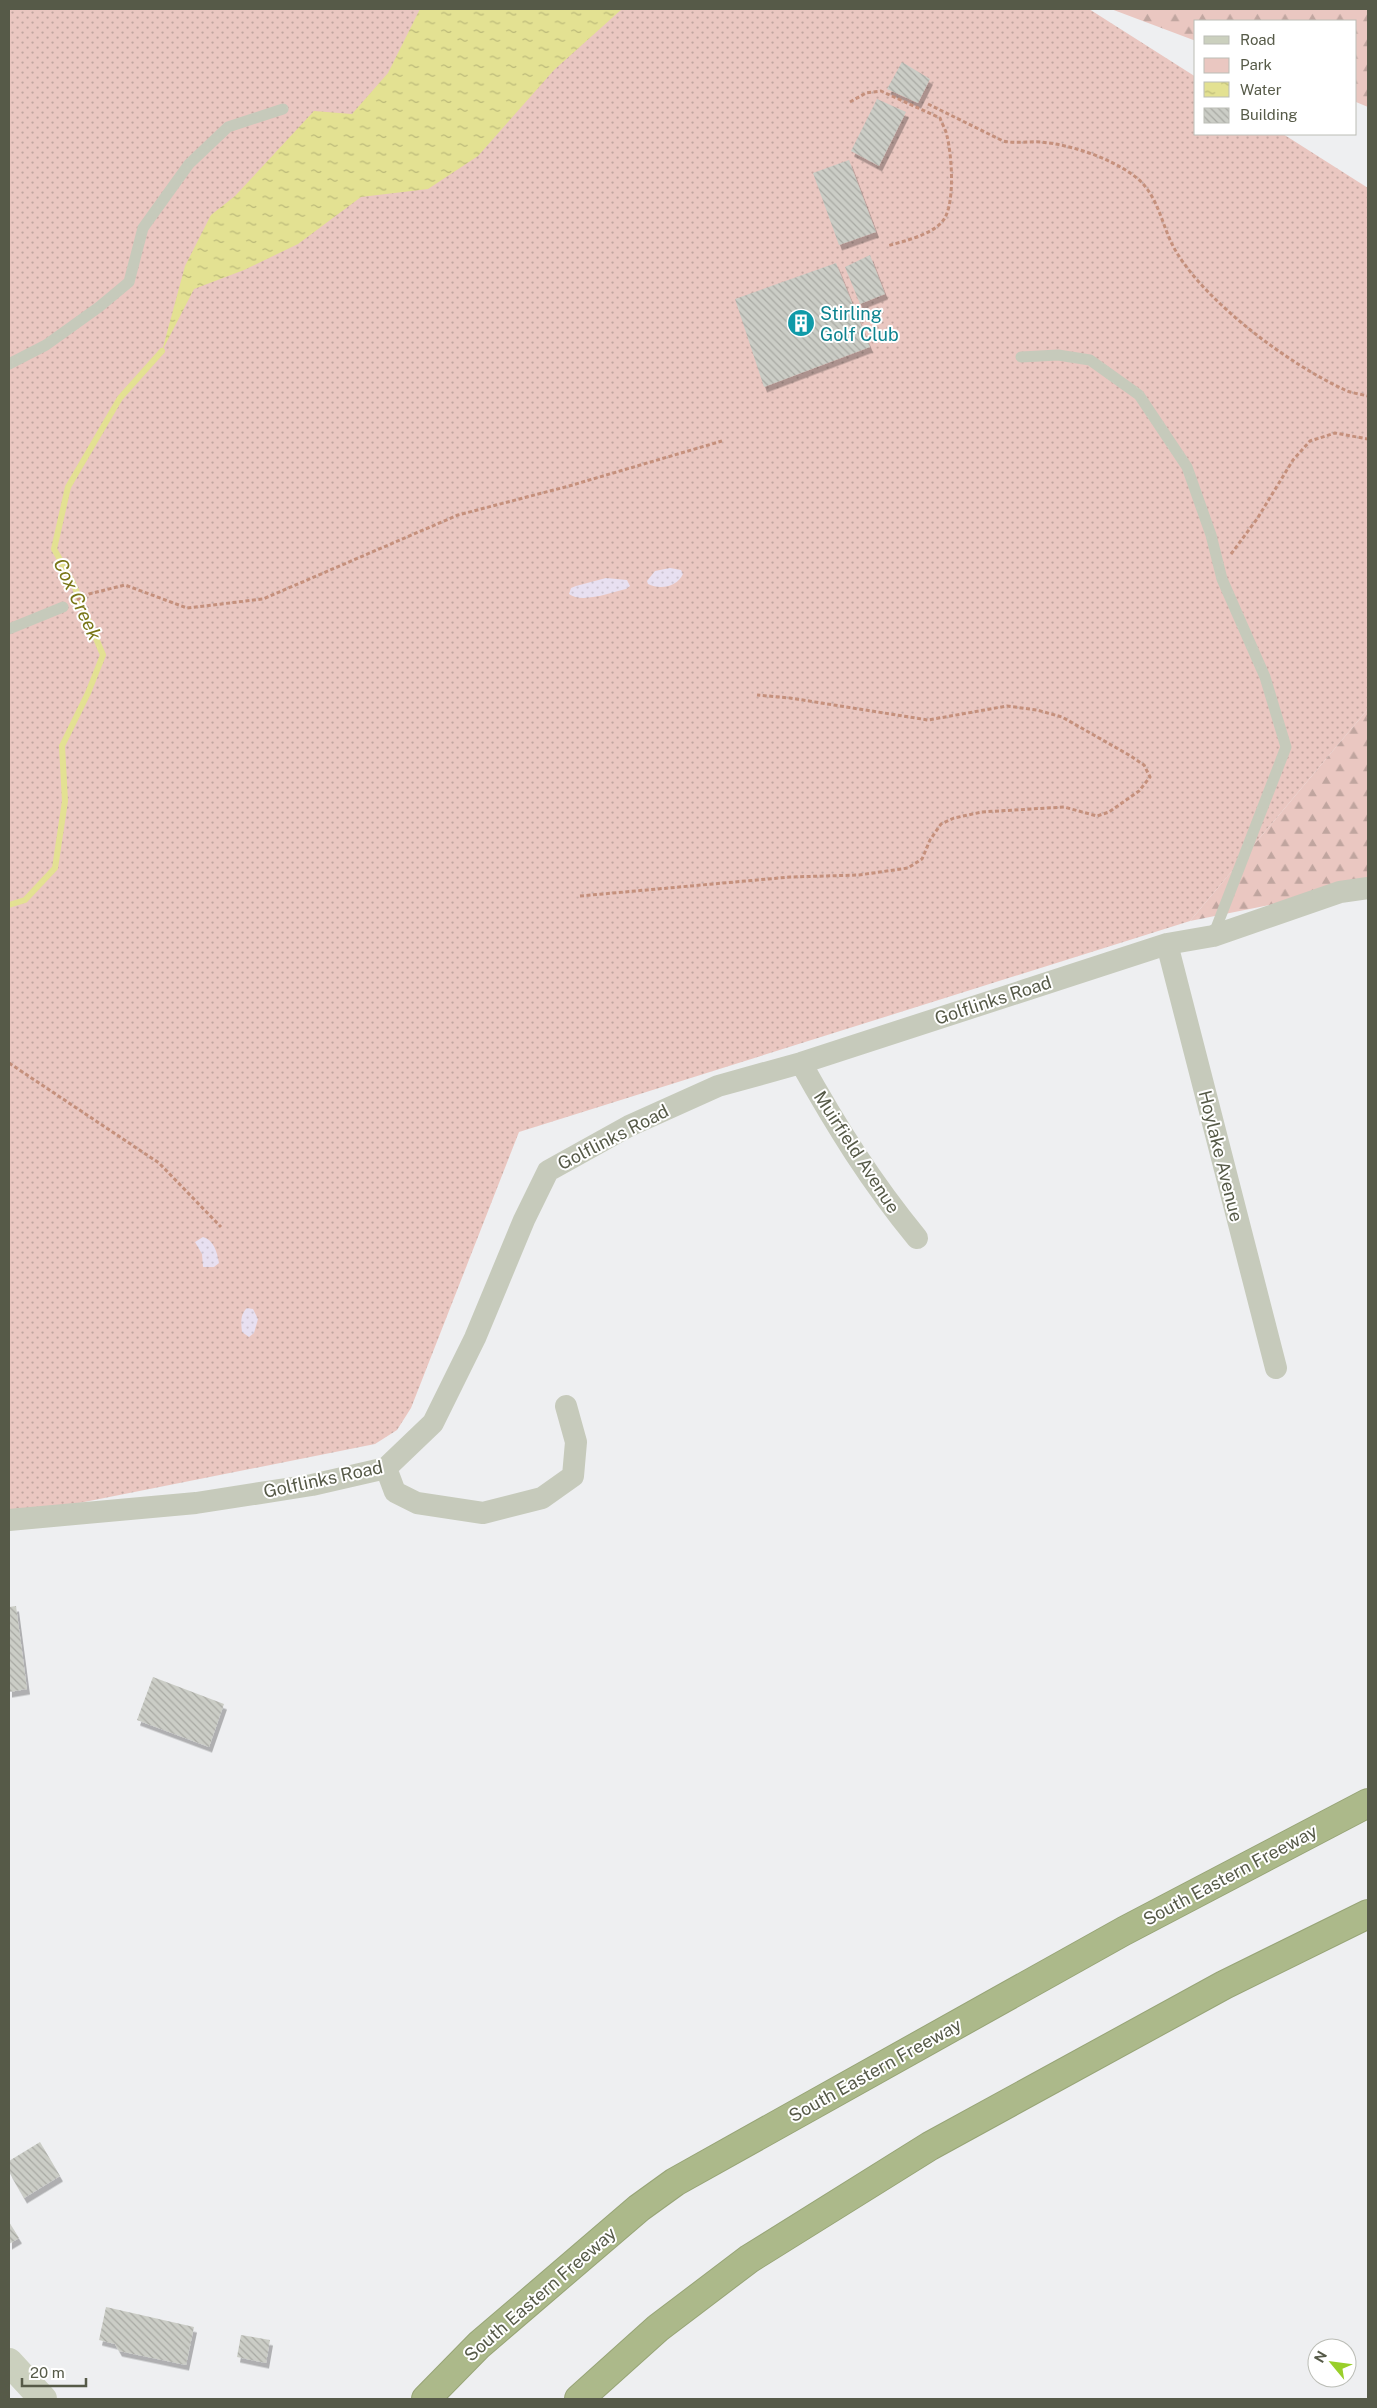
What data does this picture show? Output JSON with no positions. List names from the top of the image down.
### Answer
{
  "streets": {
    "highway": ["South Eastern Freeway"],
    "street": ["Golflinks Road", "Muirfield Avenue", "Hoylake Avenue"]
  },
  "crossings": [
    ["Golflinks Road", "Muirfield Avenue"],
    ["Golflinks Road", "Hoylake Avenue"]
  ],
  "water": ["Cox Creek"],
  "places": {
    "building": ["Stirling Golf Club"]
  },
  "legend": [
    "Road",
    "Park",
    "Water",
    "Building"
  ],
  "scale_bar": "20 m",
  "north": "top left"
}
